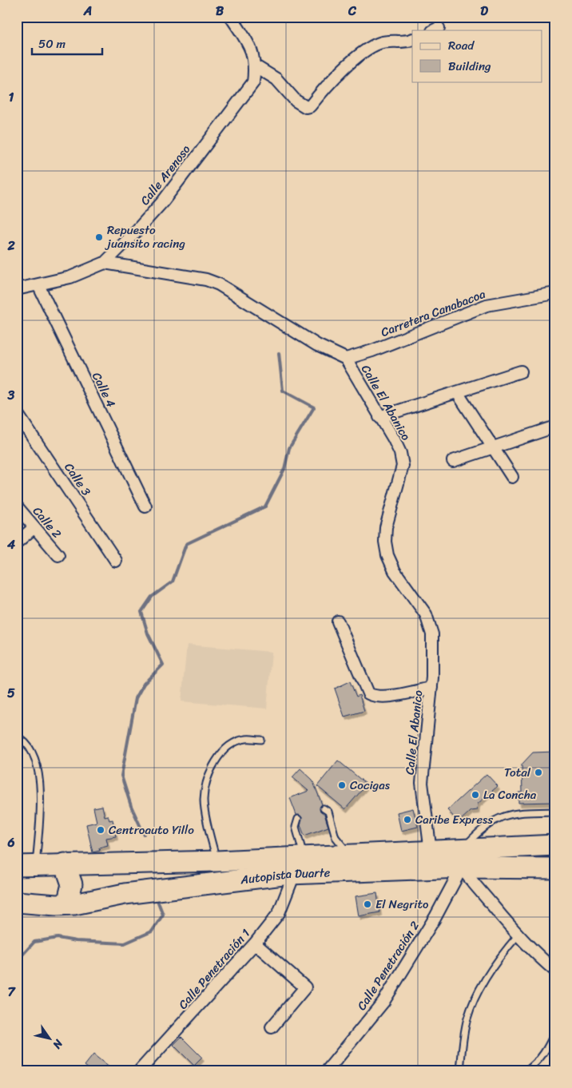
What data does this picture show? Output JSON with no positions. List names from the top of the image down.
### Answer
{
  "streets": {
    "highway": ["Autopista Duarte"],
    "street": [
      "Calle Arenoso",
      "Carretera Canabacoa",
      "Calle 4",
      "Calle El Abanico",
      "Calle 3",
      "Calle 2",
      "Calle Penetración 2",
      "Calle Penetración 1"
    ]
  },
  "crossings": [
    ["Calle Arenoso", "Calle 4"],
    ["Calle Arenoso", "Calle El Abanico"],
    ["Carretera Canabacoa", "Calle El Abanico"],
    ["Calle El Abanico", "Autopista Duarte"],
    ["Autopista Duarte", "Calle Penetración 2"],
    ["Autopista Duarte", "Calle Penetración 1"]
  ],
  "places": [
    "Repuesto juansito racing",
    "Total",
    "Cocigas",
    "La Concha",
    "Caribe Express",
    "Centroauto Yillo",
    "El Negrito"
  ],
  "legend": ["Road", "Building"],
  "scale_bar": "50 m",
  "north": "bottom right",
  "grid": {
    "columns": [
      "A",
      "B",
      "C",
      "D"
    ],
    "rows": [
      "1",
      "2",
      "3",
      "4",
      "5",
      "6",
      "7"
    ]
  }
}
